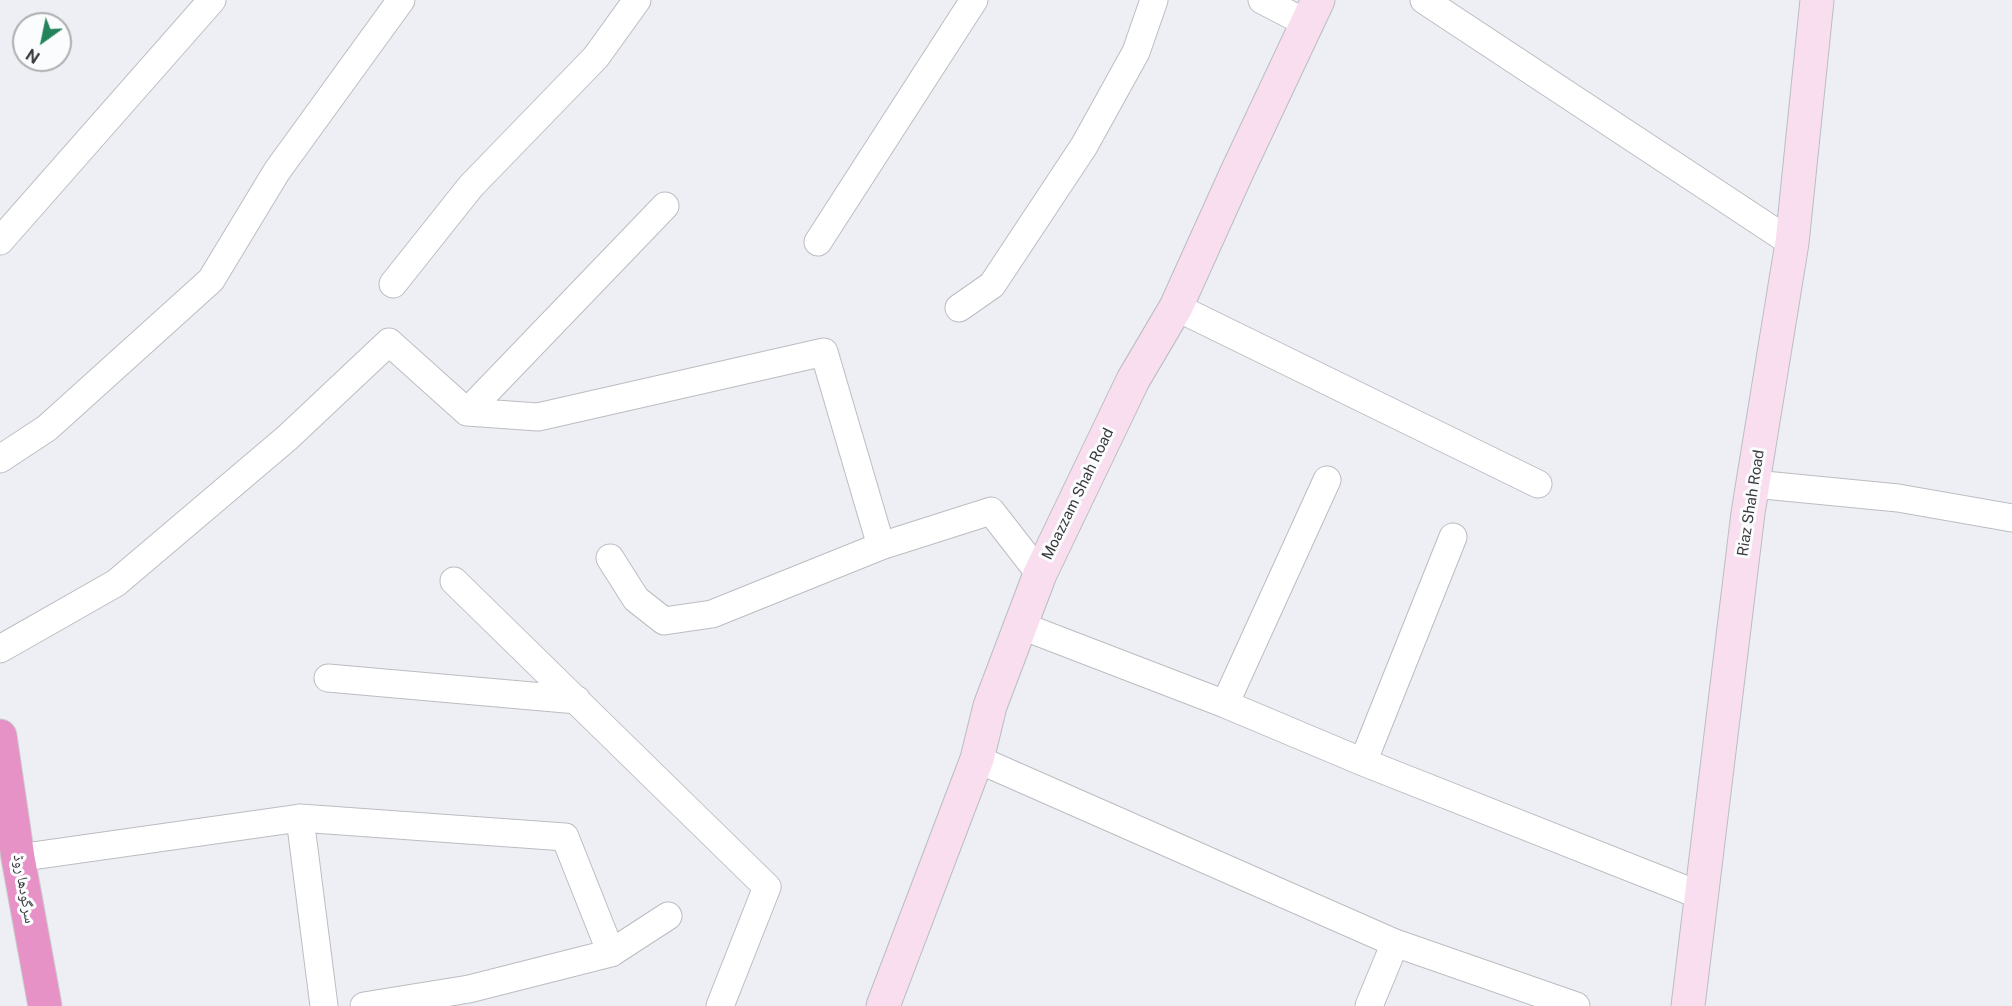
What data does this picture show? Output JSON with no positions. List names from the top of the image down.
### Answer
{
  "streets": {
    "highway": ["سرگودھا روڈ"],
    "street": ["Moazzam Shah Road", "Riaz Shah Road"]
  },
  "north": "bottom left"
}
